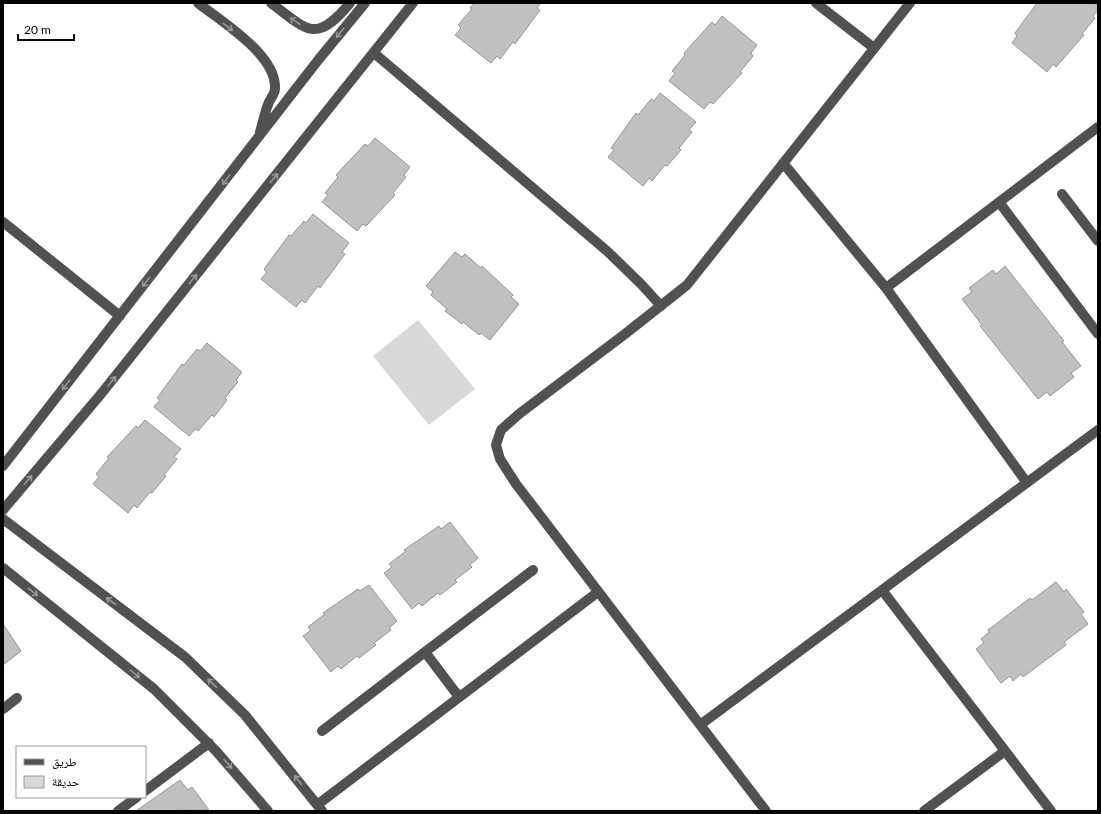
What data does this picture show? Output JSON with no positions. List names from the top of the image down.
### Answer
{
  "legend": ["طريق", "حديقة"],
  "scale_bar": "20 m"
}
